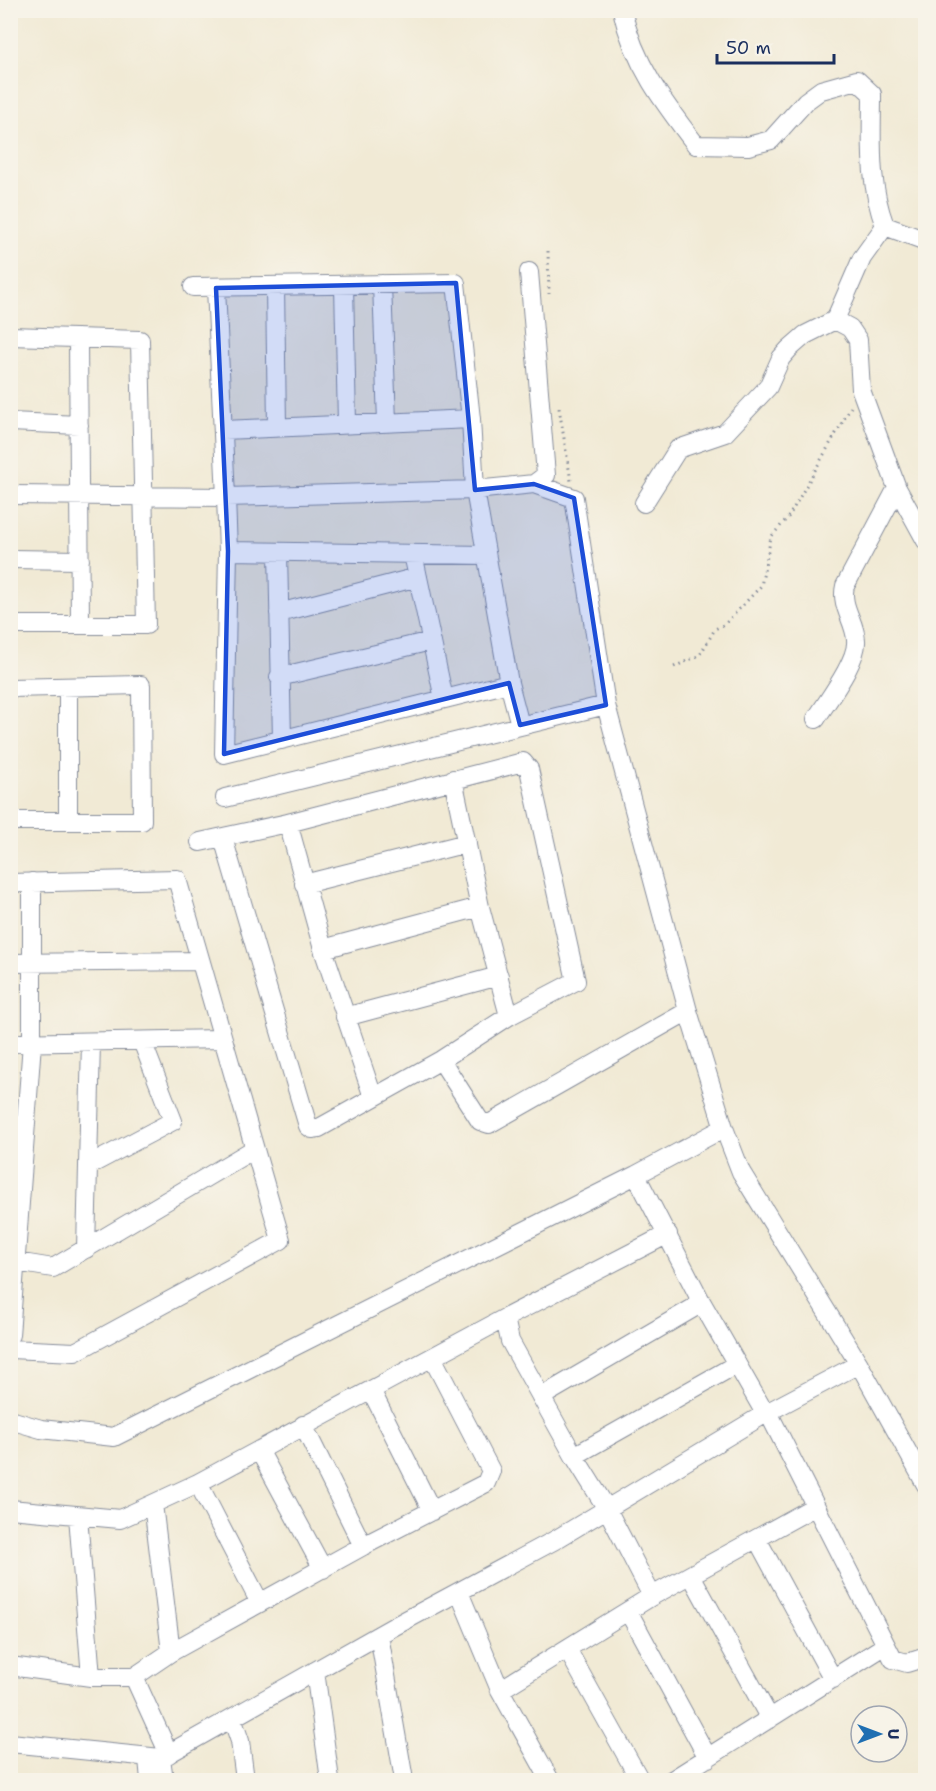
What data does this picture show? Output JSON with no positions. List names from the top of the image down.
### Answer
{
  "scale_bar": "50 m",
  "north": "right"
}
